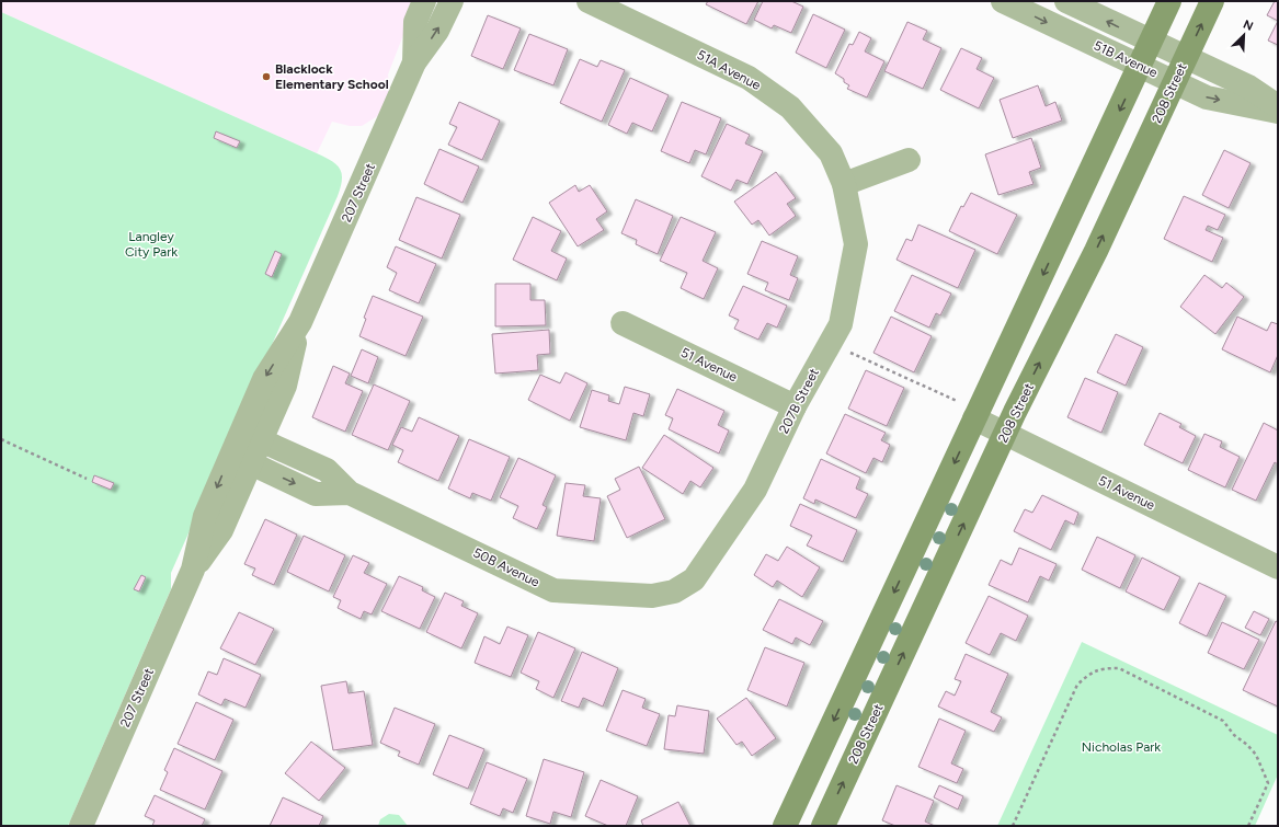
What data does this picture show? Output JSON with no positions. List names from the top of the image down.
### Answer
{
  "streets": {
    "main road": ["208 Street"],
    "street": [
      "51B Avenue",
      "51A Avenue",
      "207 Street",
      "51 Avenue",
      "207B Street",
      "50B Avenue"
    ]
  },
  "crossings": [
    ["51B Avenue", "208 Street"],
    ["51A Avenue", "207B Street"],
    ["208 Street", "51 Avenue"],
    ["207 Street", "50B Avenue"],
    ["51 Avenue", "207B Street"],
    ["207B Street", "50B Avenue"]
  ],
  "parks": ["Langley City Park", "Nicholas Park"],
  "places": ["Blacklock Elementary School"],
  "north": "top right"
}
